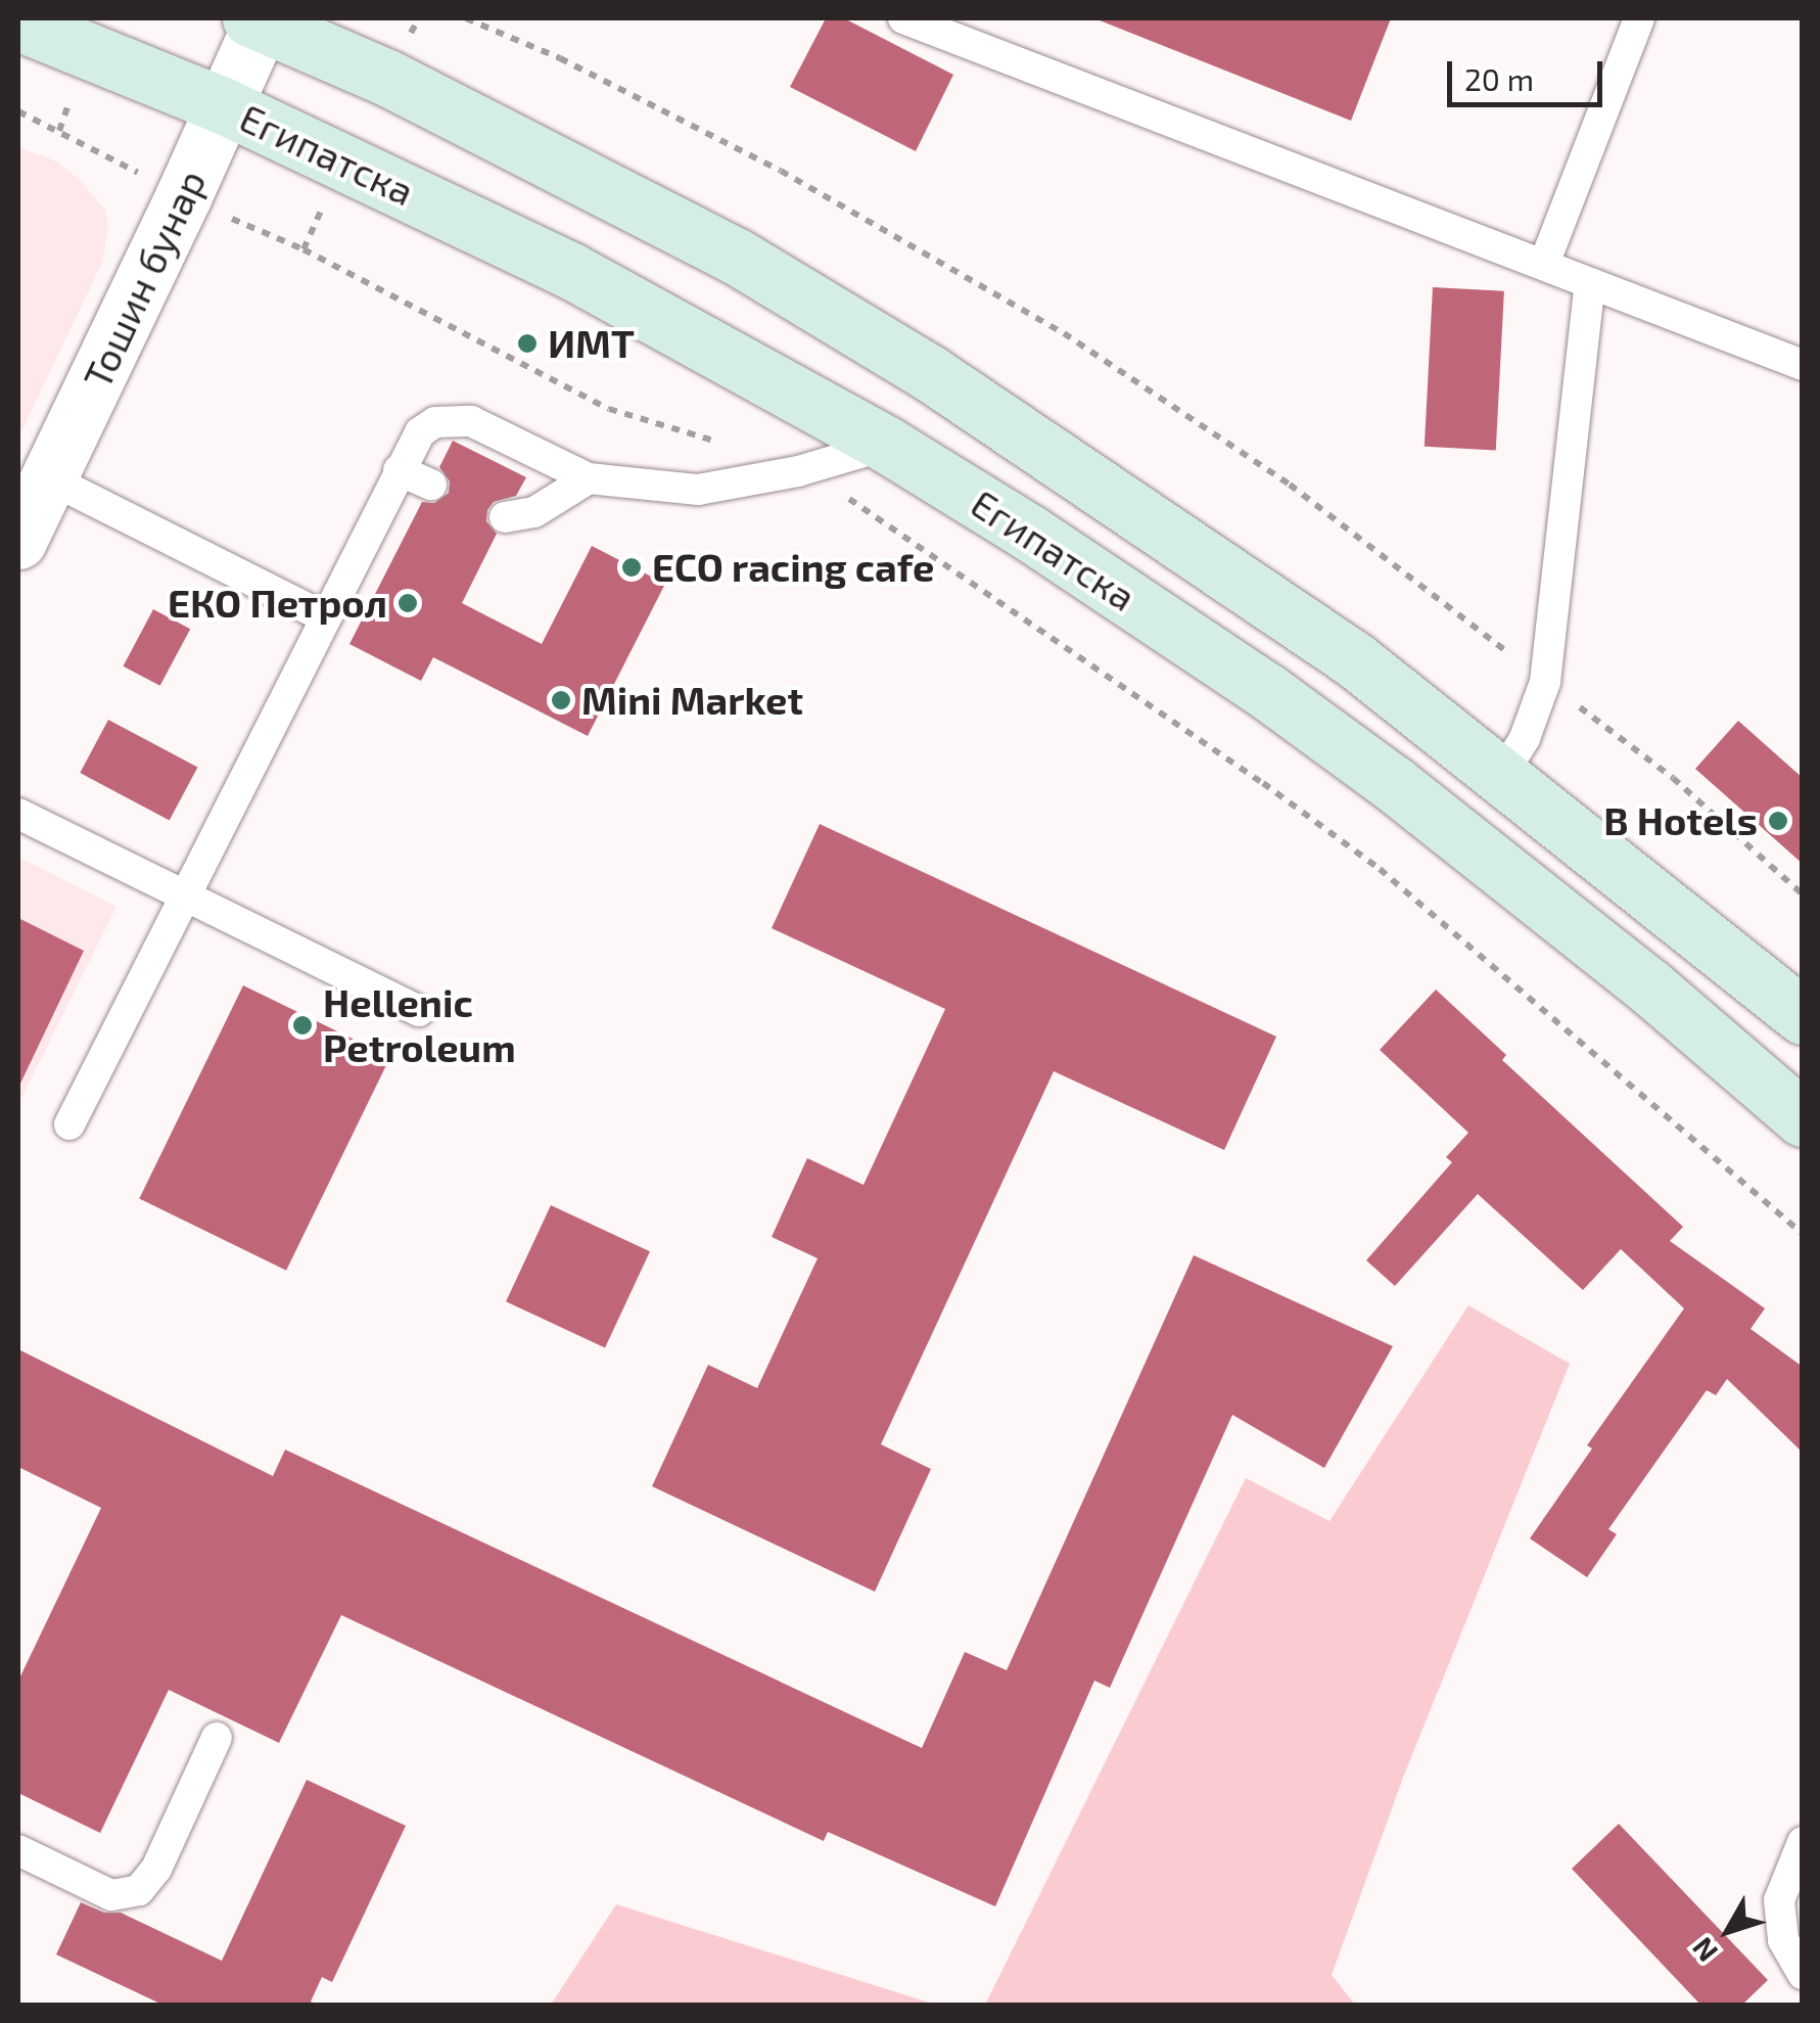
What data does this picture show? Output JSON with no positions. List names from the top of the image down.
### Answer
{
  "streets": {
    "main road": ["Египатска"],
    "street": ["Тошин бунар"]
  },
  "crossings": [
    ["Египатска", "Тошин бунар"]
  ],
  "places": [
    "ИМТ",
    "ECO racing cafe",
    "ЕКО Петрол",
    "Mini Market",
    "B Hotels",
    "Hellenic Petroleum"
  ],
  "scale_bar": "20 m",
  "north": "bottom left"
}
